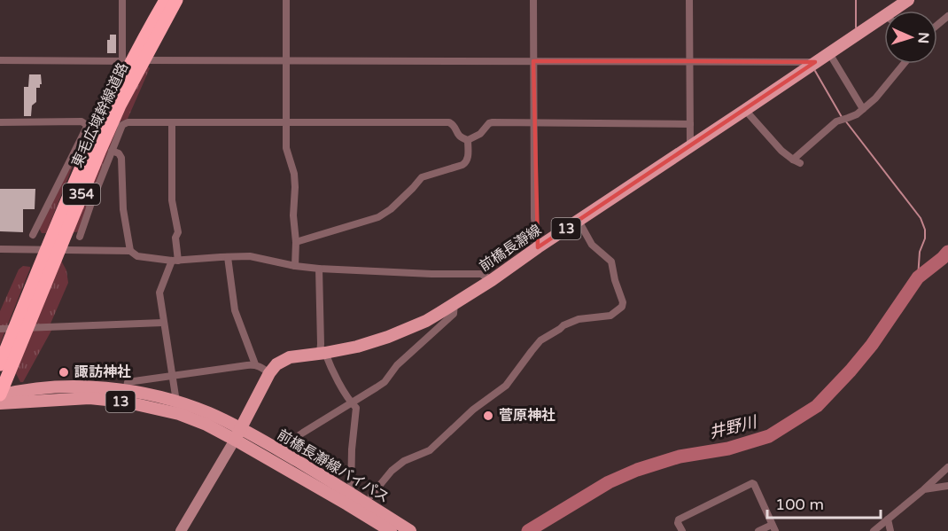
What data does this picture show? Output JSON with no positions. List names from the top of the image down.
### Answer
{
  "streets": {
    "highway": ["東毛広域幹線道路", "354"],
    "main road": ["13", "前橋長瀞線", "前橋長瀞線バイパス"]
  },
  "crossings": [
    ["東毛広域幹線道路", "13"],
    ["13", "前橋長瀞線"],
    ["13", "前橋長瀞線バイパス"],
    ["前橋長瀞線", "前橋長瀞線バイパス"]
  ],
  "water": ["井野川"],
  "places": ["諏訪神社", "菅原神社"],
  "scale_bar": "100 m",
  "north": "right"
}
